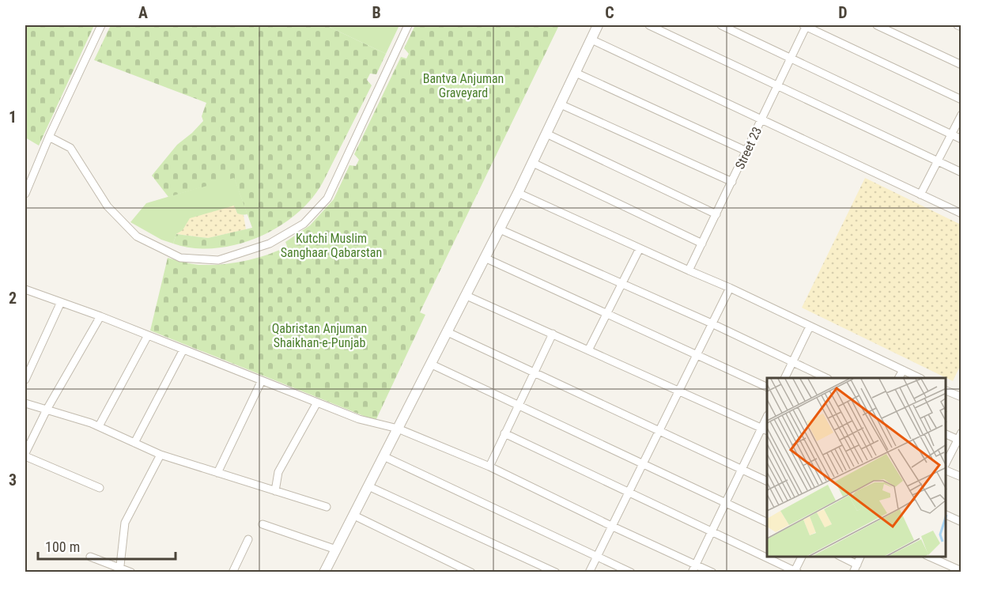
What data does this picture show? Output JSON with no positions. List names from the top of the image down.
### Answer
{
  "streets": {
    "street": ["Street 23"]
  },
  "parks": ["Bantva Anjuman Graveyard", "Kutchi Muslim Sanghaar Qabarstan", "Qabristan Anjuman Shaikhan-e-Punjab"],
  "scale_bar": "100 m",
  "grid": {
    "columns": [
      "A",
      "B",
      "C",
      "D"
    ],
    "rows": ["1", "2", "3"]
  }
}
